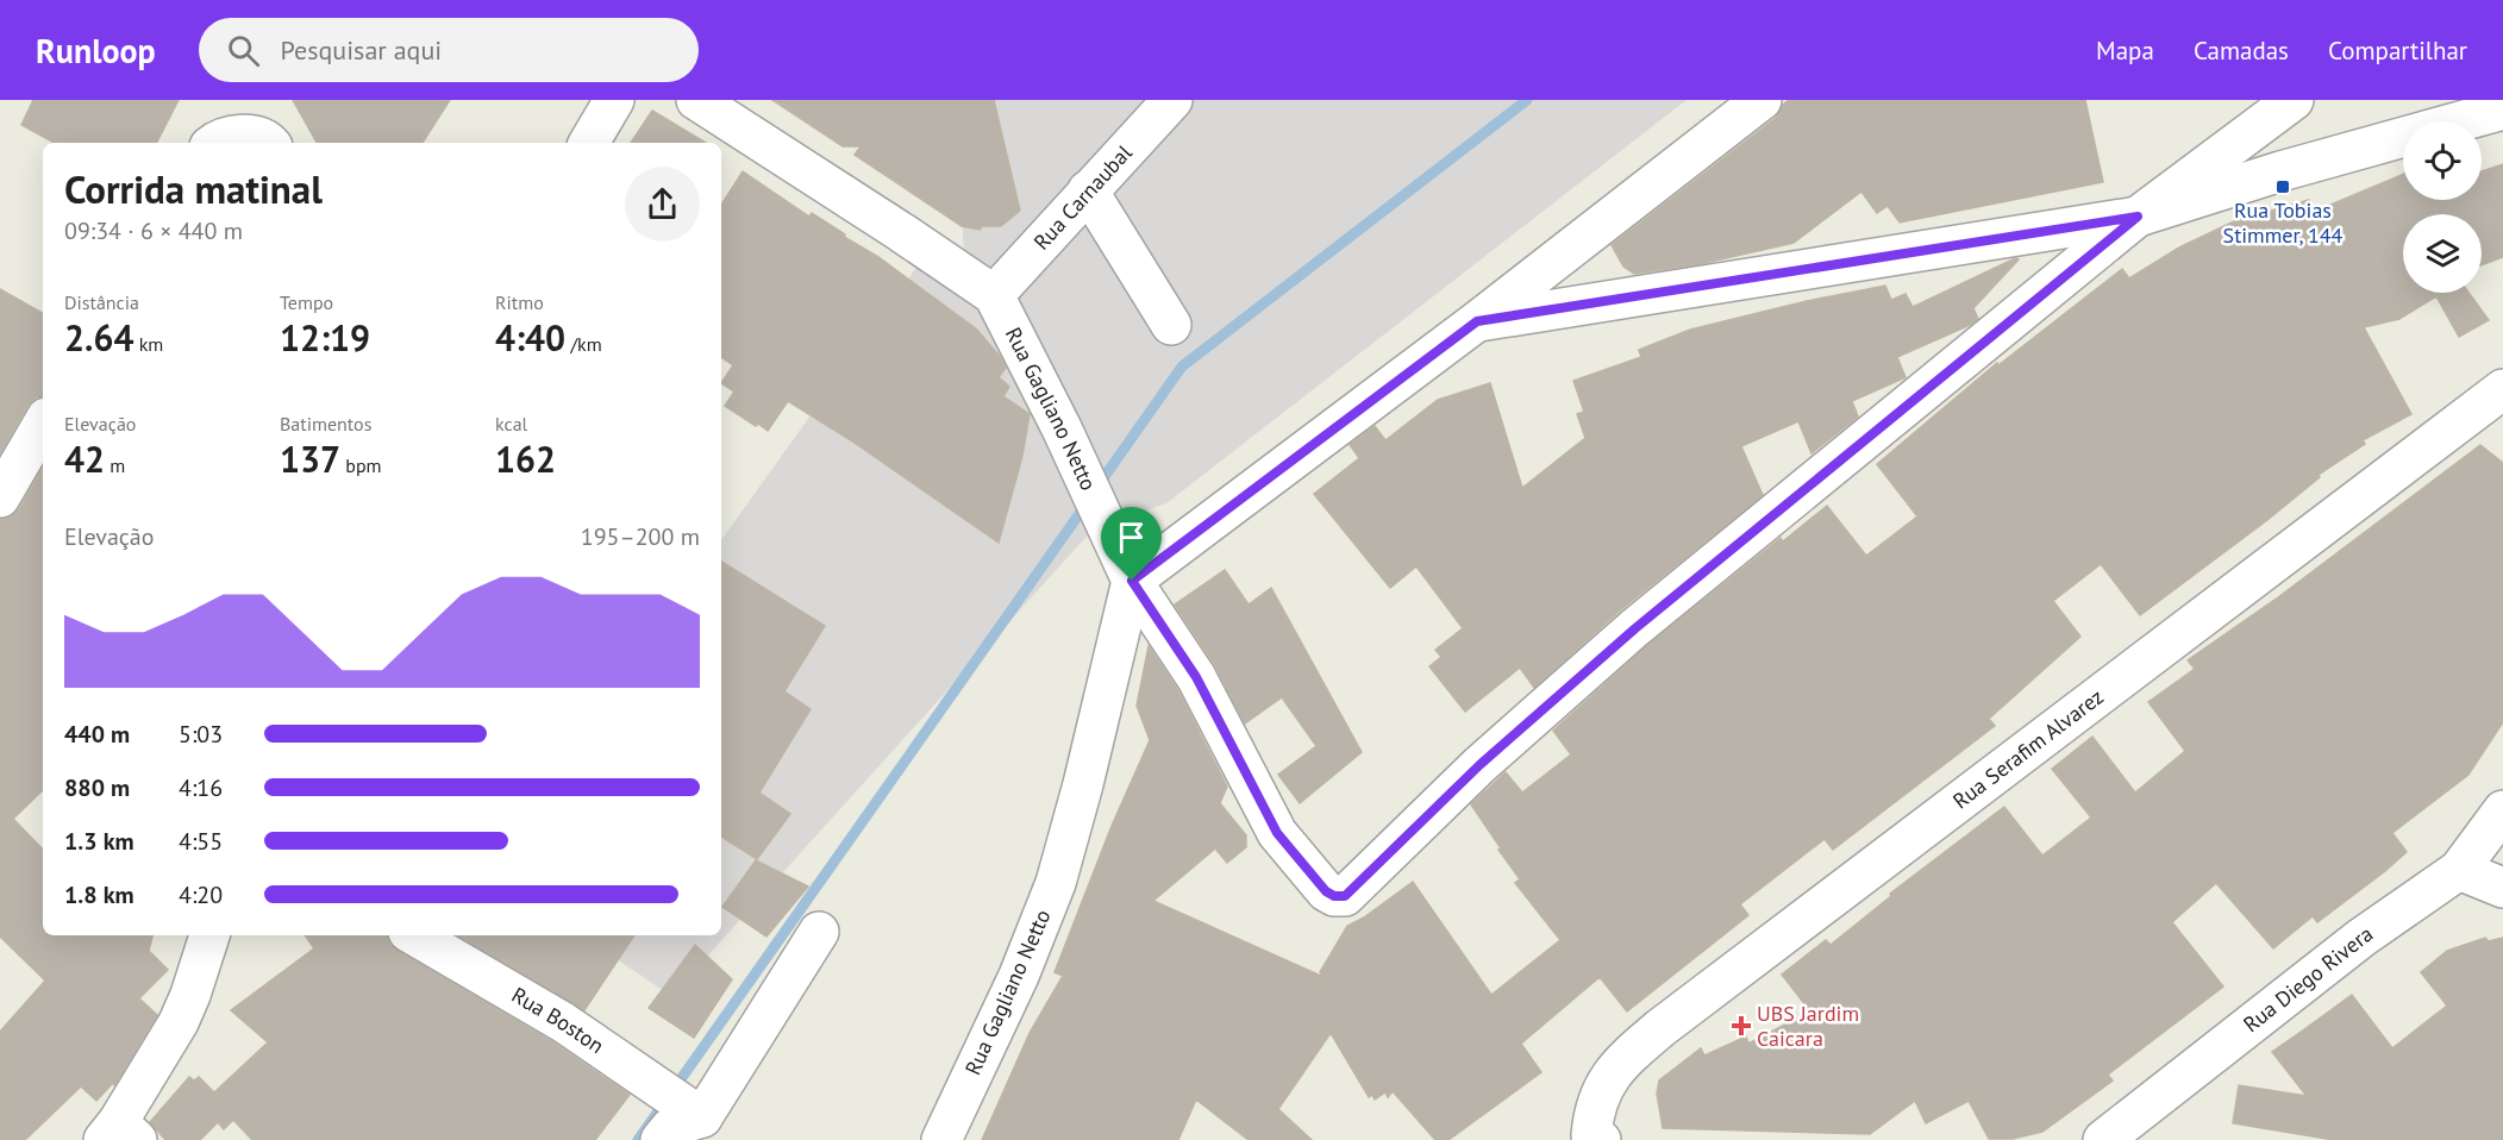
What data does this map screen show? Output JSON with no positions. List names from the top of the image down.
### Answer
{
  "streets": {
    "street": [
      "Rua Carnaubal",
      "Rua Gagliano Netto",
      "Rua Serafim Alvarez",
      "Rua Diego Rivera",
      "Rua Boston"
    ]
  },
  "crossings": [
    ["Rua Carnaubal", "Rua Gagliano Netto"]
  ],
  "places": {
    "transit": ["Rua Tobias Stimmer, 144"],
    "health": ["UBS Jardim Caicara"]
  },
  "page": {
    "header": "Runloop",
    "search": "Pesquisar aqui",
    "nav": ["Mapa", "Camadas", "Compartilhar"],
    "heading": ["Corrida matinal", "09:34 · 6 × 440 m"],
    "stats": [
      ["Distância", "2.64 km"],
      ["Tempo", "12:19"],
      ["Ritmo", "4:40 /km"],
      ["Elevação", "42 m"],
      ["Batimentos", "137 bpm"],
      ["kcal", "162"]
    ],
    "chart": ["Elevação", "195–200 m"],
    "list": [
      {
        "name": "440 m",
        "note": "5:03"
      },
      {
        "name": "880 m",
        "note": "4:16"
      },
      {
        "name": "1.3 km",
        "note": "4:55"
      },
      {
        "name": "1.8 km",
        "note": "4:20"
      }
    ]
  }
}
